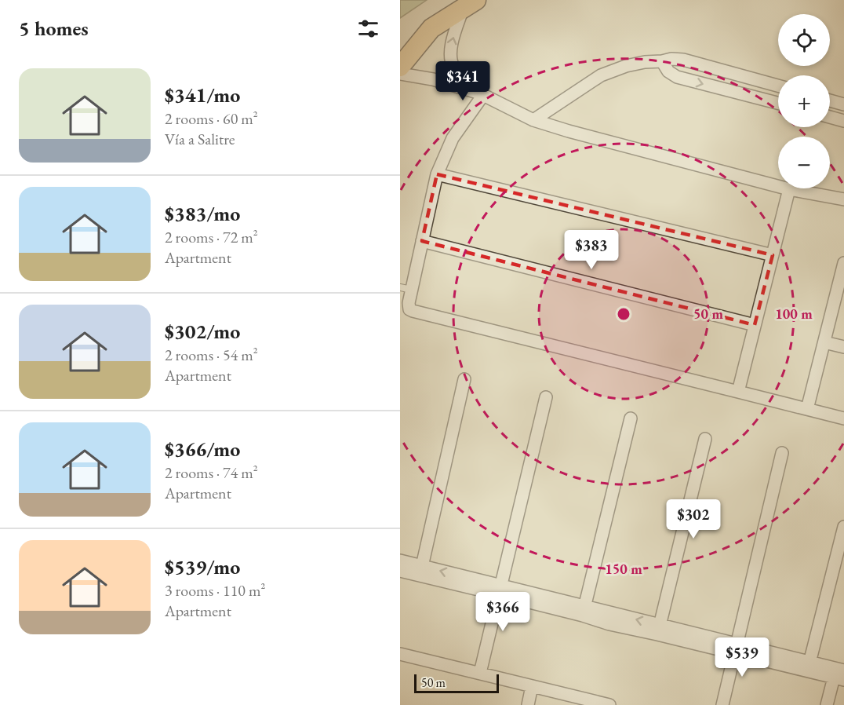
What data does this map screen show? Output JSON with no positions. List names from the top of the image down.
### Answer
{
  "scale_bar": "50 m",
  "page": {
    "heading": "5 homes",
    "map_buttons": ["+", "−"],
    "list": [
      {
        "name": "$341/mo",
        "note": "2 rooms · 60 m² · Vía a Salitre"
      },
      {
        "name": "$383/mo",
        "note": "2 rooms · 72 m² · Apartment"
      },
      {
        "name": "$302/mo",
        "note": "2 rooms · 54 m² · Apartment"
      },
      {
        "name": "$366/mo",
        "note": "2 rooms · 74 m² · Apartment"
      },
      {
        "name": "$539/mo",
        "note": "3 rooms · 110 m² · Apartment"
      }
    ],
    "price": [
      "$341",
      "$383",
      "$302",
      "$366",
      "$539"
    ],
    "scale": "50 m"
  },
  "rings": ["50 m", "100 m", "150 m"]
}
